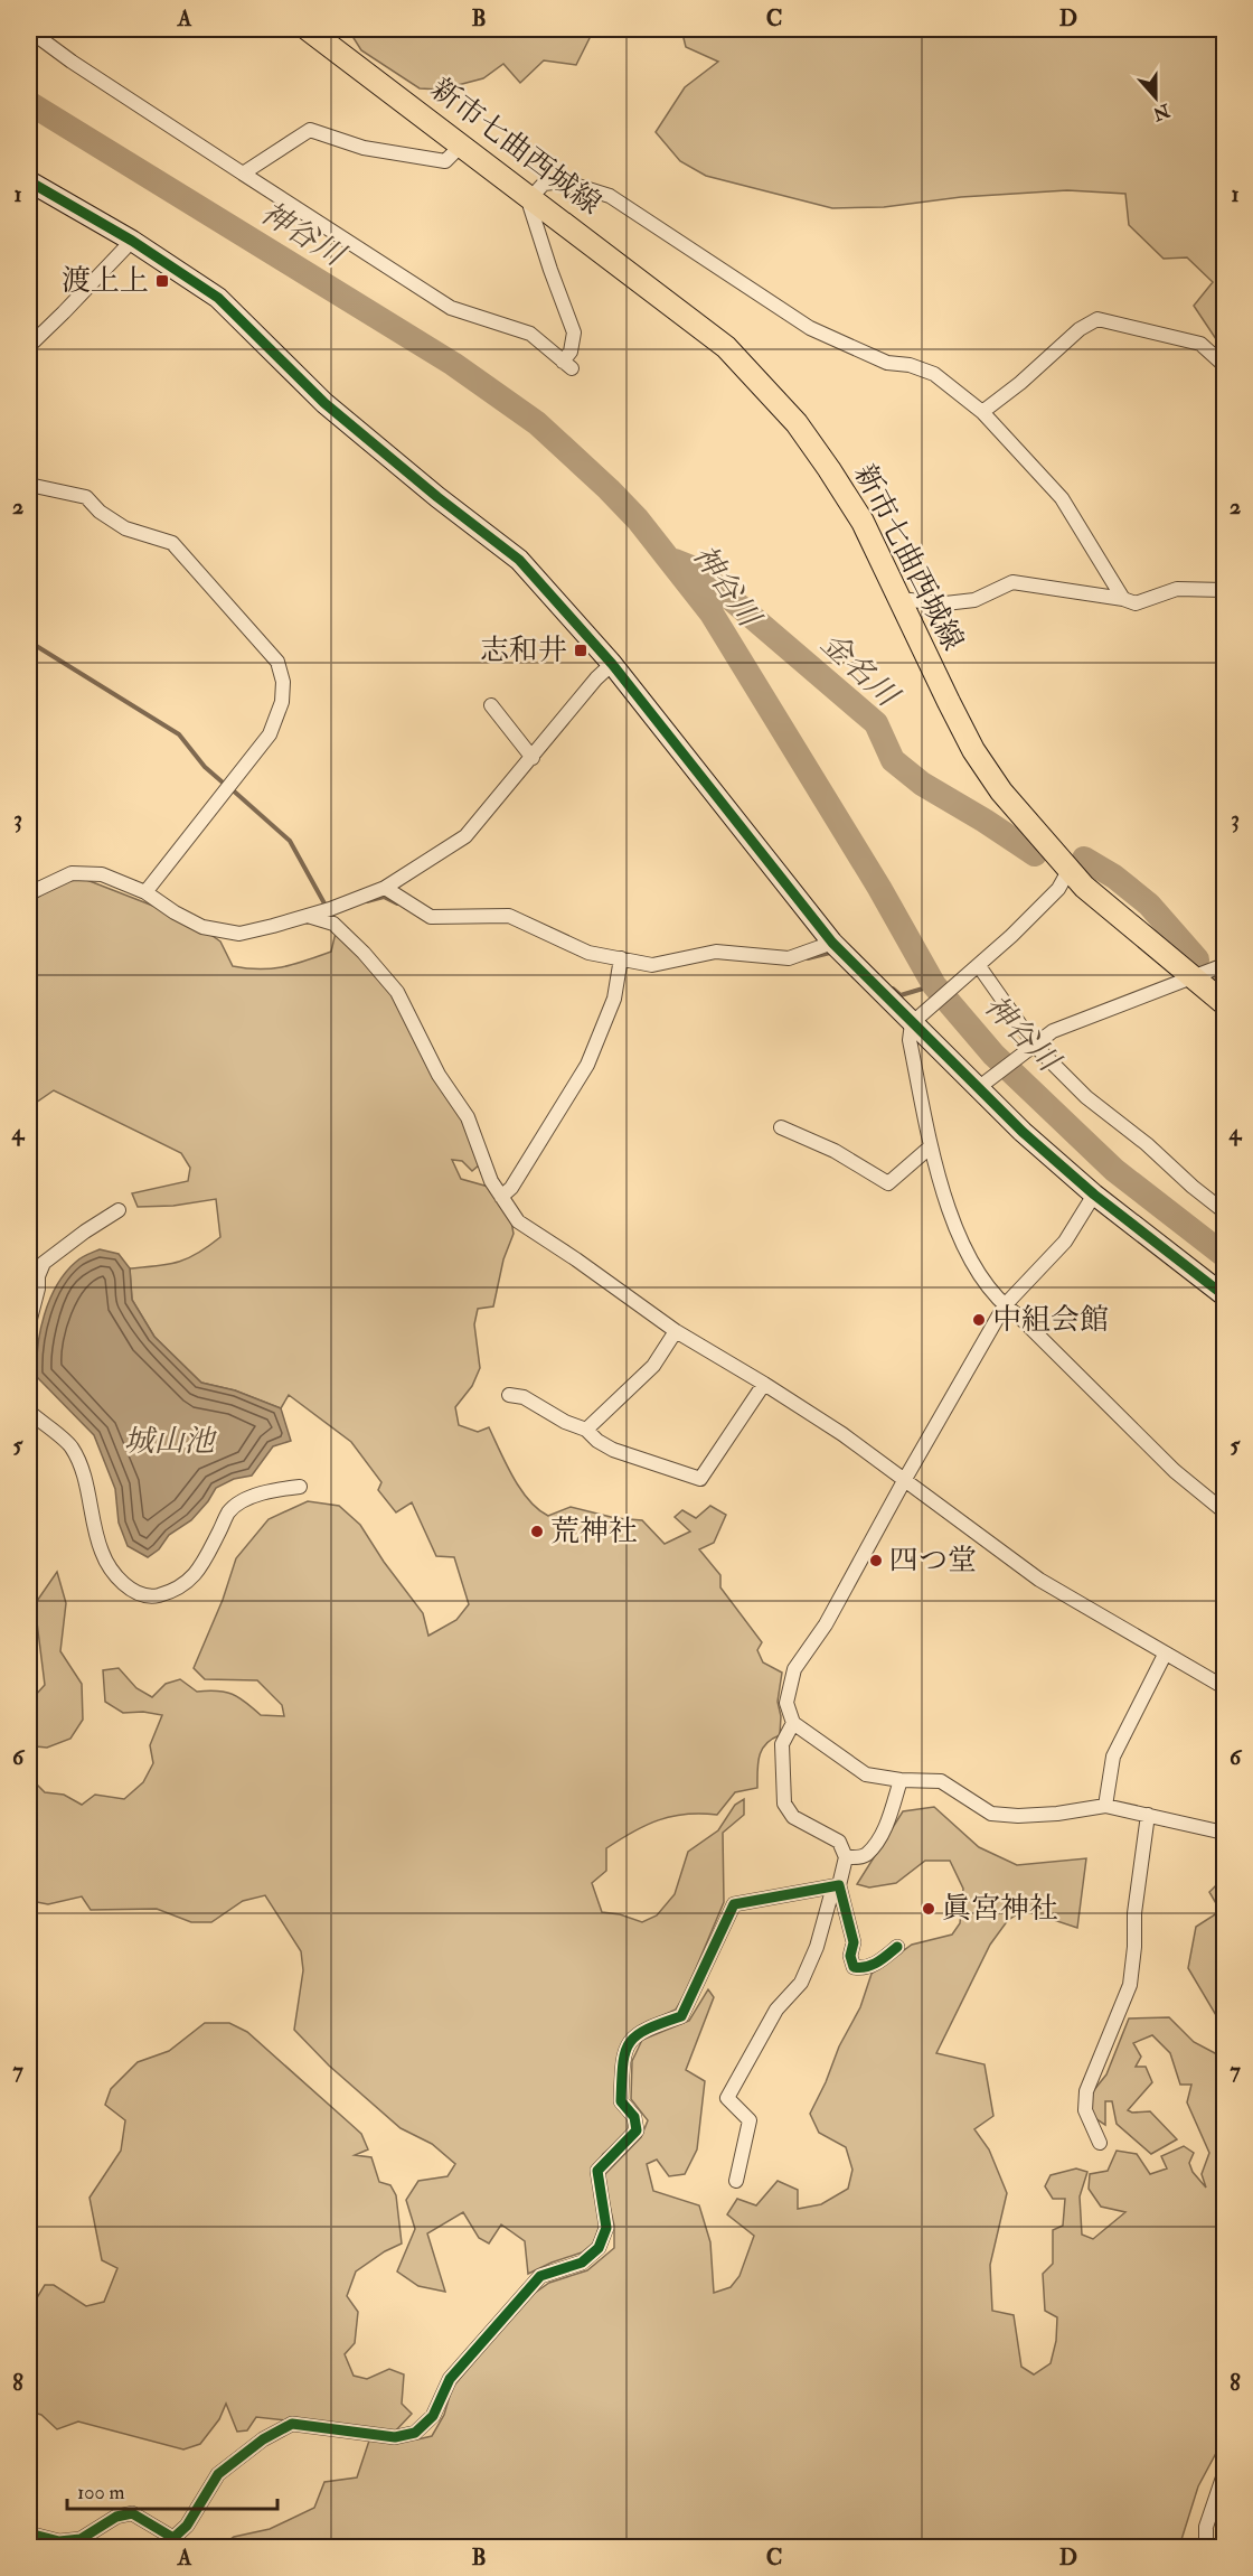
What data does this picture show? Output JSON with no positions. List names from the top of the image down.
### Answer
{
  "streets": {
    "main road": ["新市七曲西城線"]
  },
  "water": ["神谷川", "金名川", "城山池"],
  "places": {
    "transit": ["渡上上", "志和井"],
    "other": [
      "中組会館",
      "荒神社",
      "四つ堂",
      "眞宮神社"
    ]
  },
  "scale_bar": "100 m",
  "north": "bottom",
  "grid": {
    "columns": [
      "A",
      "B",
      "C",
      "D"
    ],
    "rows": [
      "1",
      "2",
      "3",
      "4",
      "5",
      "6",
      "7",
      "8"
    ]
  }
}
